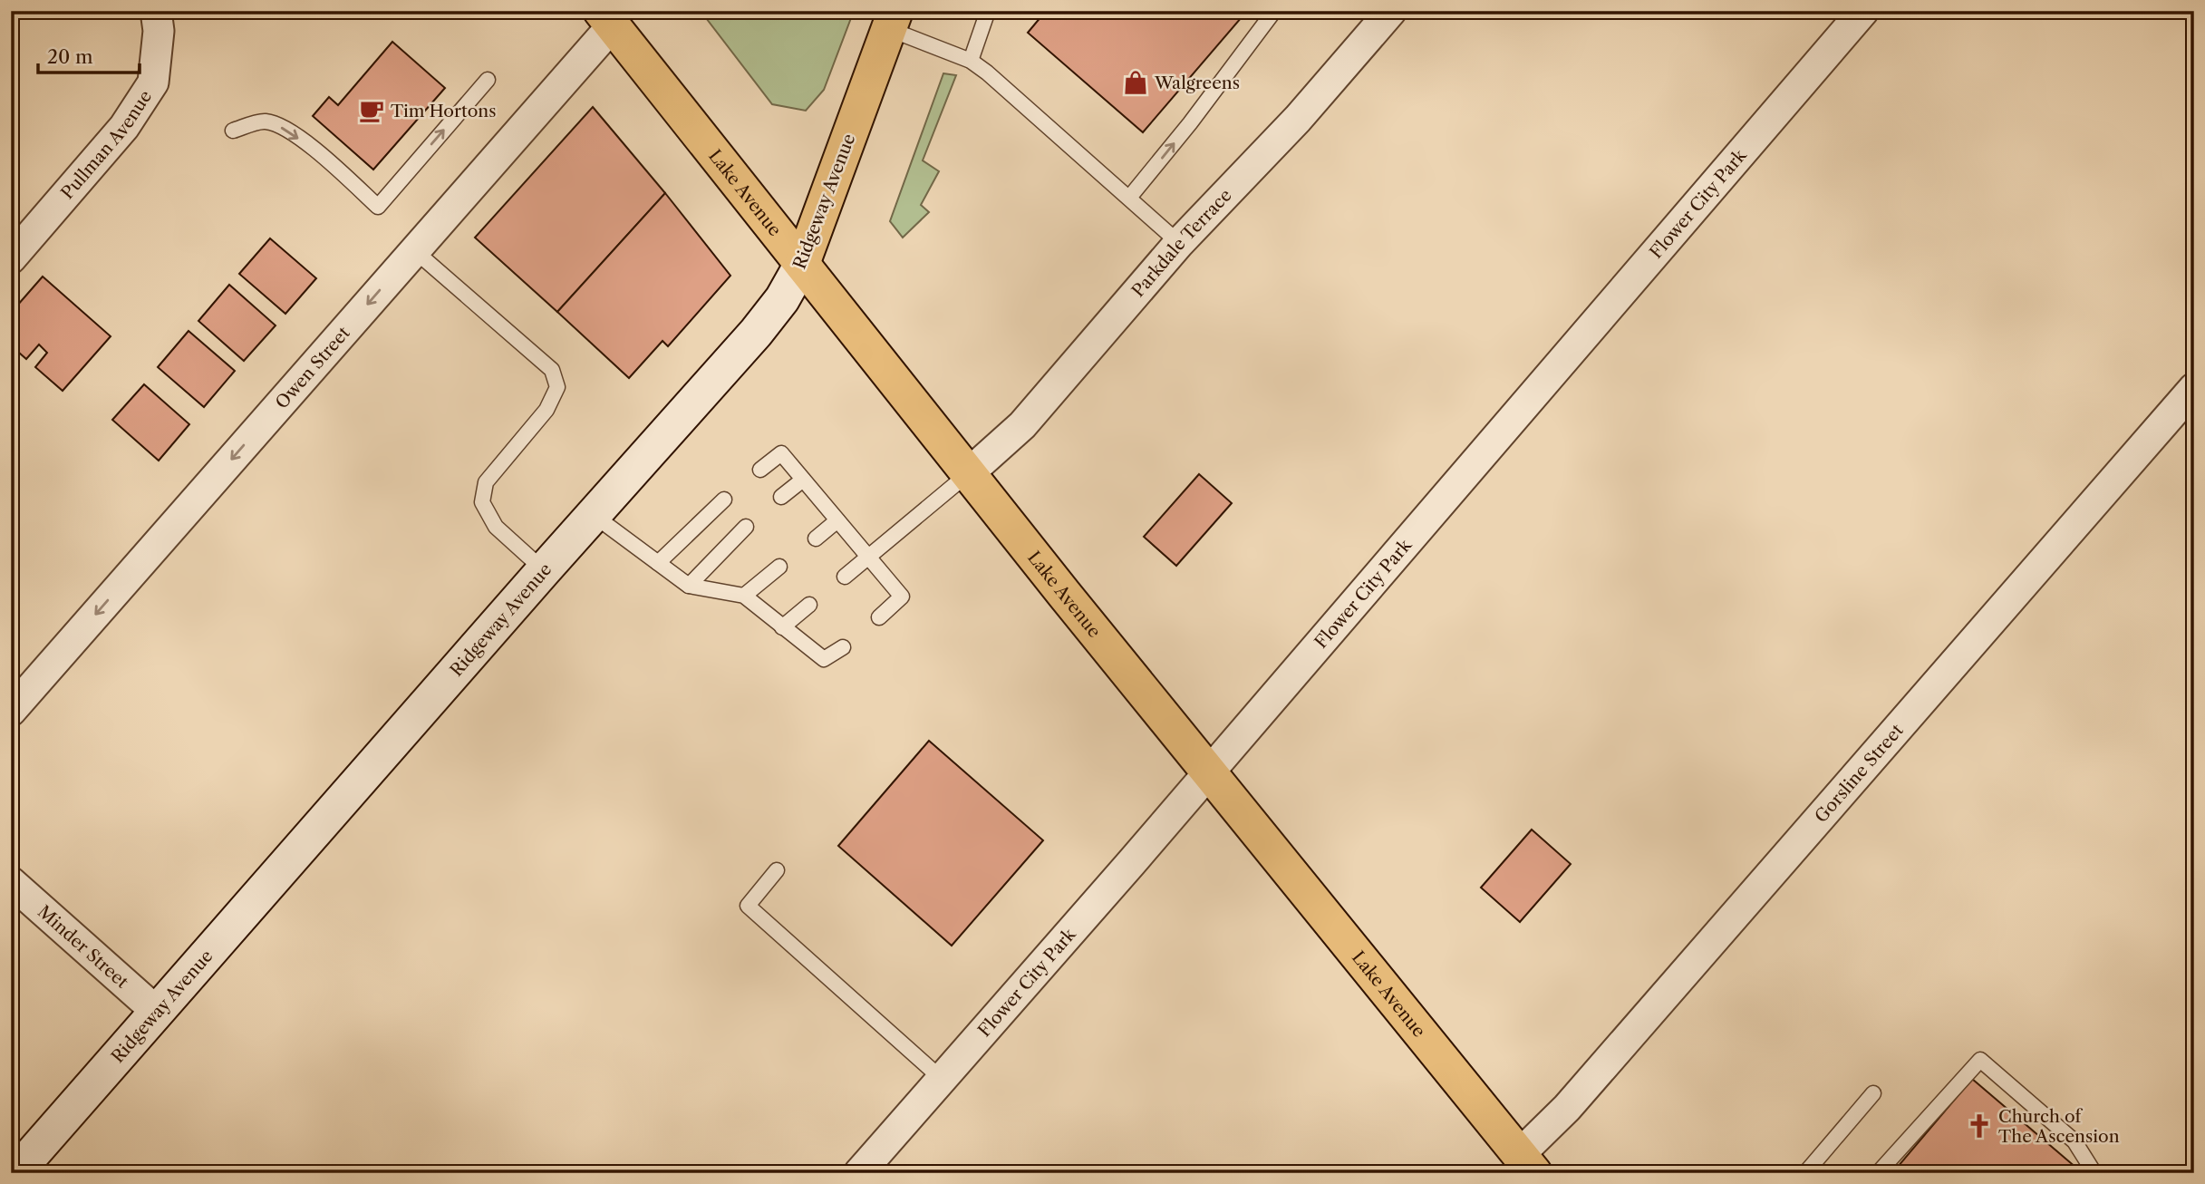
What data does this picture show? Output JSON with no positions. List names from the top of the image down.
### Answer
{
  "streets": {
    "main road": ["Lake Avenue", "Ridgeway Avenue"],
    "street": [
      "Pullman Avenue",
      "Flower City Park",
      "Parkdale Terrace",
      "Owen Street",
      "Gorsline Street",
      "Minder Street"
    ]
  },
  "crossings": [
    ["Lake Avenue", "Ridgeway Avenue"],
    ["Lake Avenue", "Flower City Park"],
    ["Lake Avenue", "Parkdale Terrace"],
    ["Lake Avenue", "Owen Street"],
    ["Lake Avenue", "Gorsline Street"],
    ["Ridgeway Avenue", "Minder Street"]
  ],
  "one_way": ["Owen Street"],
  "places": {
    "shop": ["Walgreens"],
    "cafe": ["Tim Hortons"],
    "church": ["Church of The Ascension"]
  },
  "scale_bar": "20 m"
}
